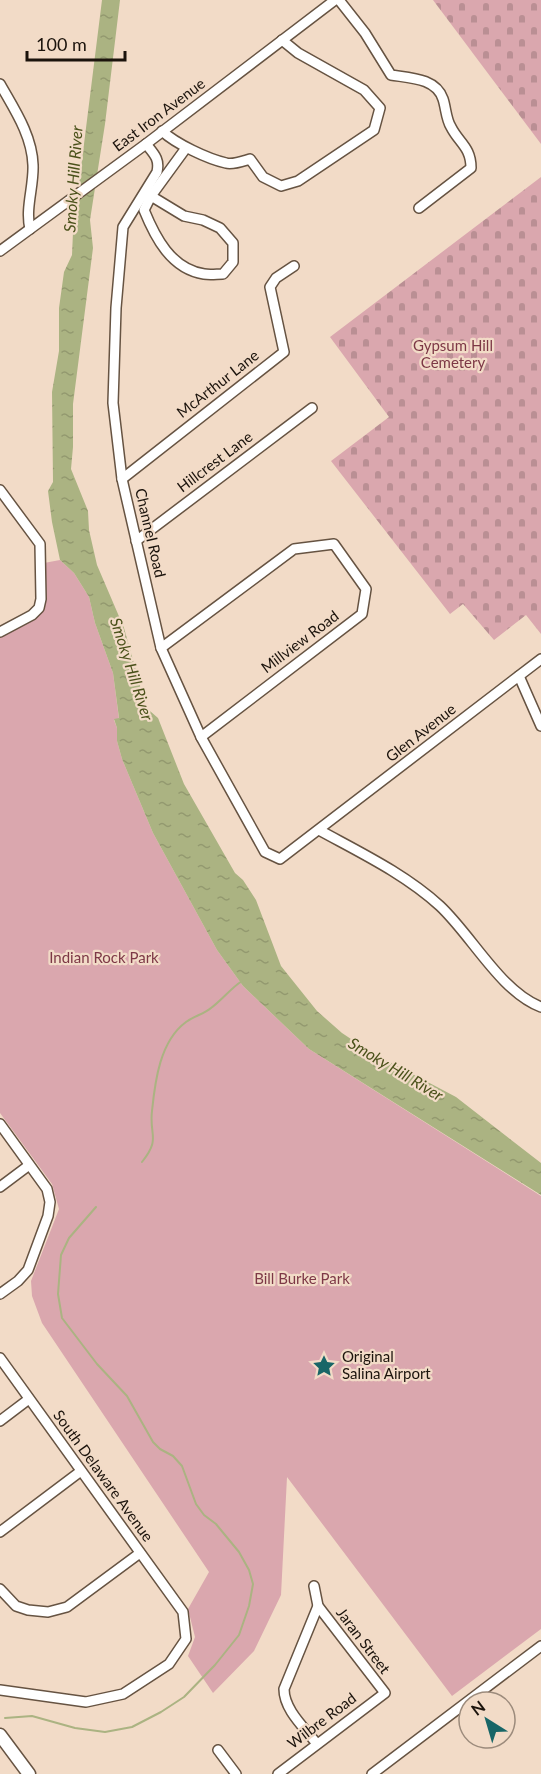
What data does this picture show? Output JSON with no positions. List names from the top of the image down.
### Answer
{
  "streets": {
    "street": [
      "East Iron Avenue",
      "McArthur Lane",
      "Hillcrest Lane",
      "Channel Road",
      "Millview Road",
      "Glen Avenue",
      "South Delaware Avenue",
      "Jaran Street",
      "Wilbre Road"
    ]
  },
  "crossings": [
    ["East Iron Avenue", "Channel Road"],
    ["McArthur Lane", "Channel Road"],
    ["Hillcrest Lane", "Channel Road"],
    ["Channel Road", "Millview Road"],
    ["Channel Road", "Glen Avenue"],
    ["Jaran Street", "Wilbre Road"]
  ],
  "water": ["Smoky Hill River"],
  "parks": ["Gypsum Hill Cemetery", "Indian Rock Park", "Bill Burke Park"],
  "places": {
    "place": ["Original Salina Airport"]
  },
  "scale_bar": "100 m",
  "north": "top left"
}
